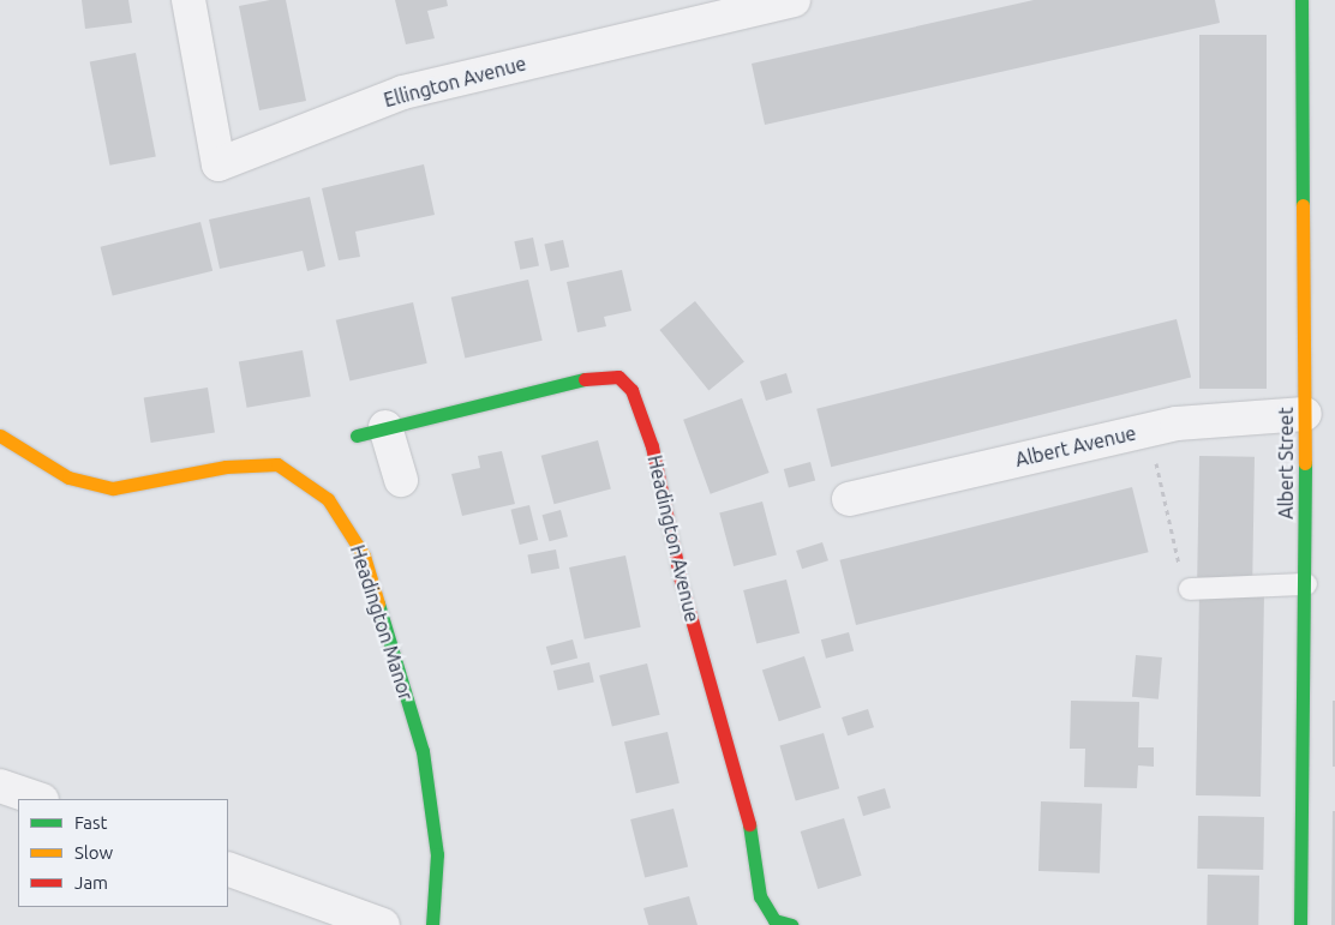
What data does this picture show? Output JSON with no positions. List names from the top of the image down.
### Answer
{
  "streets": {
    "street": [
      "Ellington Avenue",
      "Albert Avenue",
      "Albert Street",
      "Headington Avenue",
      "Headington Manor"
    ]
  },
  "crossings": [
    ["Albert Avenue", "Albert Street"]
  ],
  "legend": ["Fast", "Slow", "Jam"]
}
